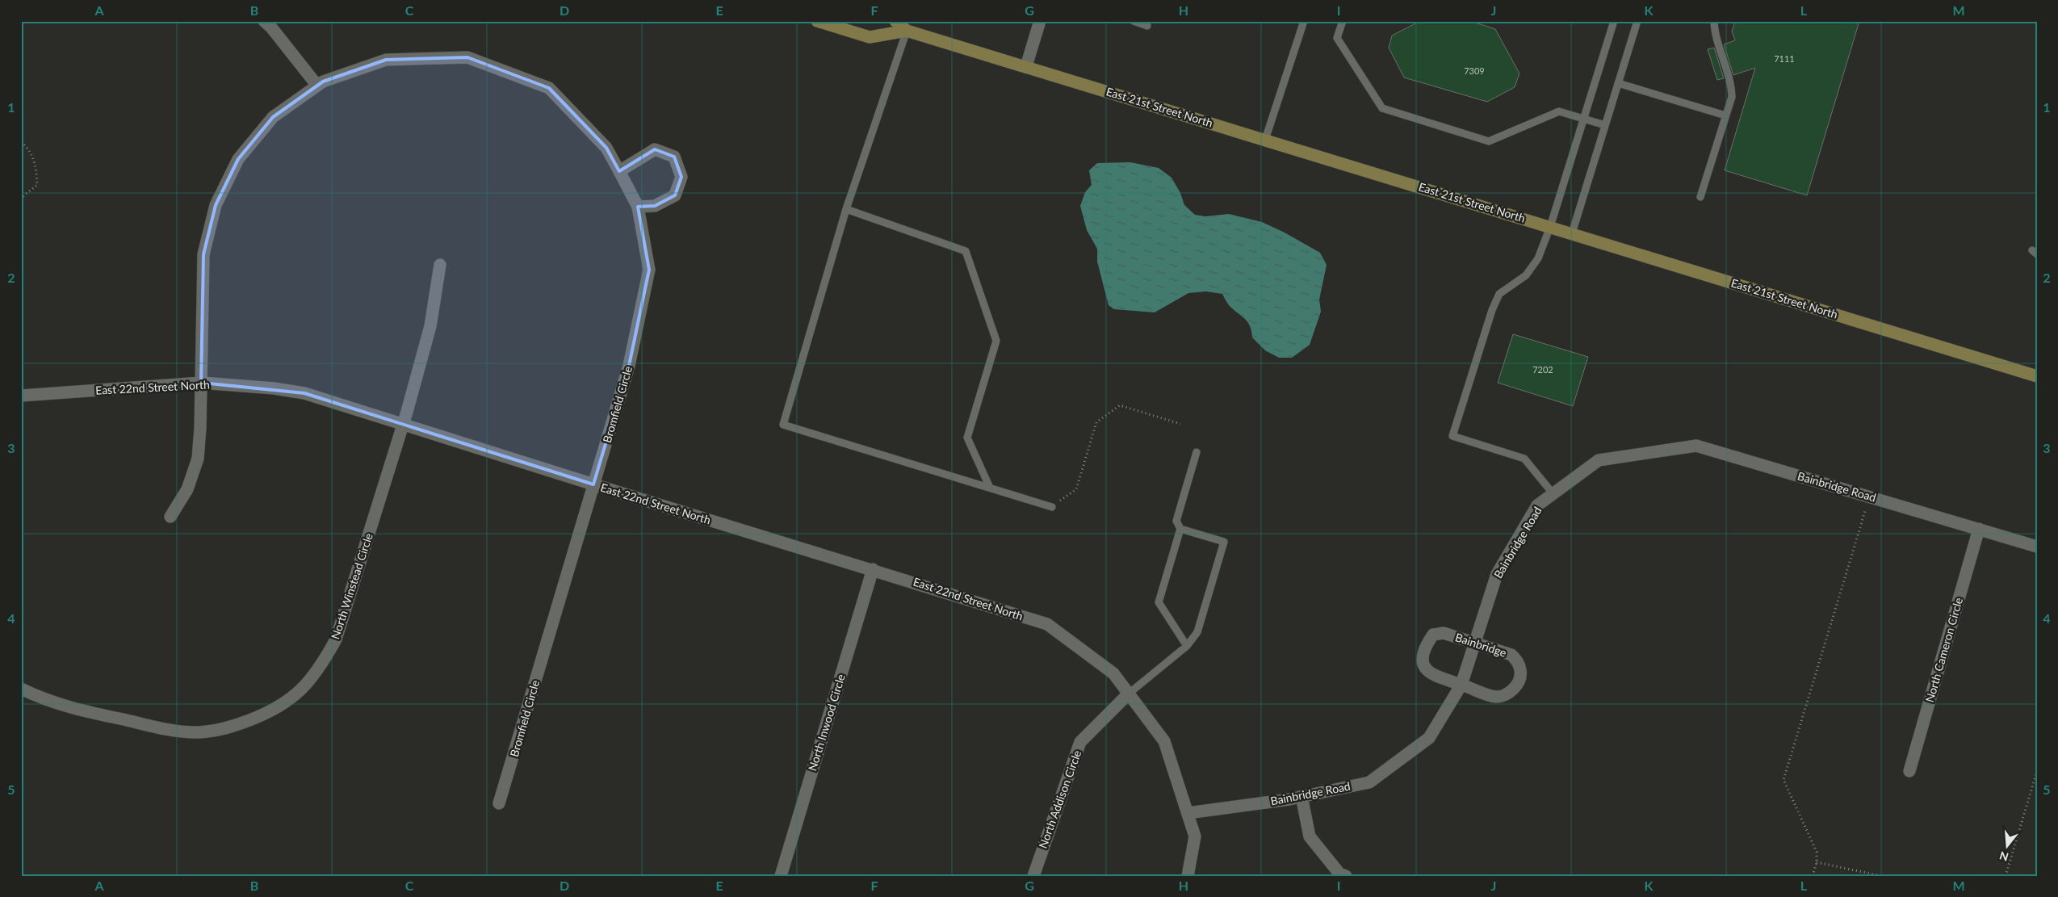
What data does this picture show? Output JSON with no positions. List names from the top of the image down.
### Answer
{
  "streets": {
    "main road": ["East 21st Street North"],
    "street": [
      "East 22nd Street North",
      "Bromfield Circle",
      "Bainbridge Road",
      "North Winstead Circle",
      "Bainbridge",
      "North Cameron Circle",
      "North Inwood Circle",
      "North Addison Circle"
    ]
  },
  "crossings": [
    ["East 22nd Street North", "Bromfield Circle"],
    ["East 22nd Street North", "Bainbridge Road"],
    ["East 22nd Street North", "North Winstead Circle"],
    ["East 22nd Street North", "North Inwood Circle"],
    ["East 22nd Street North", "North Addison Circle"],
    ["Bainbridge Road", "Bainbridge"],
    ["Bainbridge Road", "North Cameron Circle"]
  ],
  "house_numbers": ["7111", "7309", "7202"],
  "north": "bottom",
  "grid": {
    "columns": [
      "A",
      "B",
      "C",
      "D",
      "E",
      "F",
      "G",
      "H",
      "I",
      "J",
      "K",
      "L",
      "M"
    ],
    "rows": [
      "1",
      "2",
      "3",
      "4",
      "5"
    ]
  }
}
